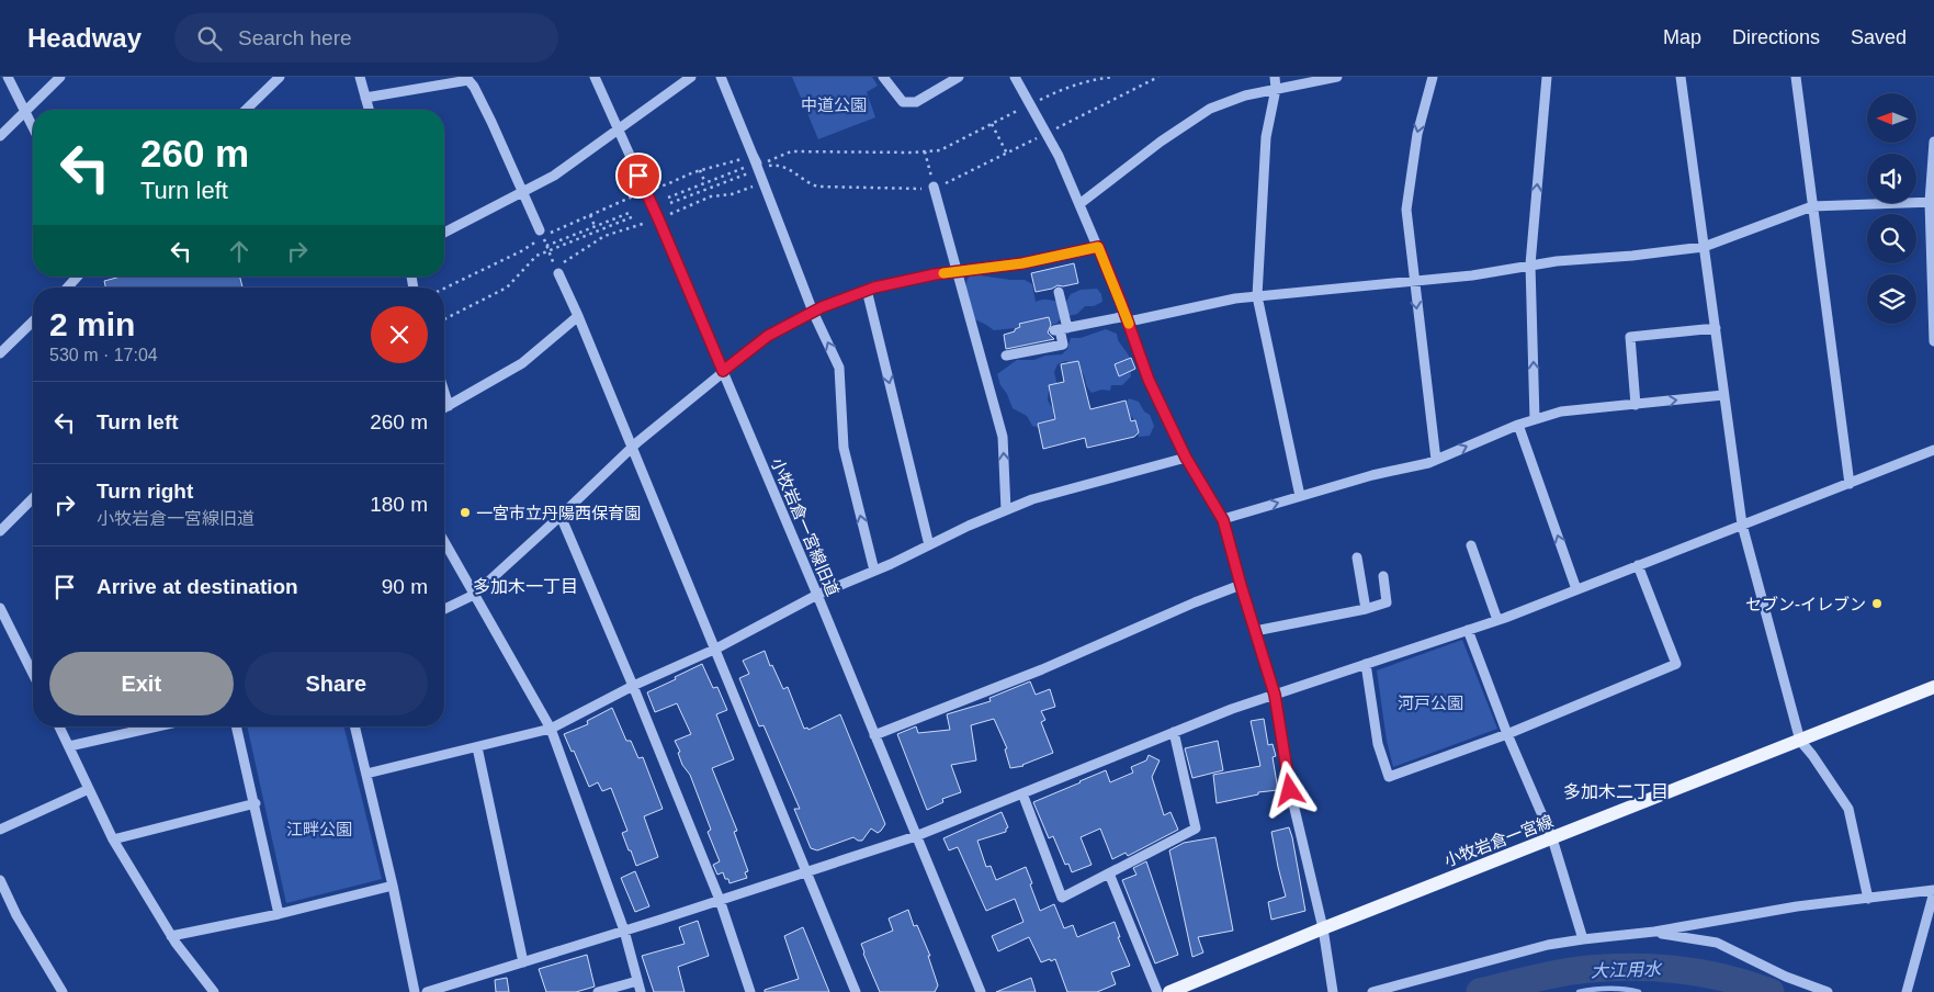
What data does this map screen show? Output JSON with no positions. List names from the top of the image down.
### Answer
{
  "streets": {
    "main road": ["小牧岩倉一宮線"],
    "street": ["小牧岩倉一宮線旧道"]
  },
  "districts": ["多加木一丁目", "多加木二丁目"],
  "water": ["大江用水"],
  "parks": ["中道公園", "河戸公園", "江畔公園"],
  "places": ["一宮市立丹陽西保育園", "セブン-イレブン"],
  "north": "left",
  "page": {
    "header": "Headway",
    "search": "Search here",
    "nav": ["Map", "Directions", "Saved"],
    "turn": ["260 m", "Turn left"],
    "heading": ["2 min", "530 m · 17:04"],
    "list": [
      {
        "name": "Turn left",
        "value": "260 m"
      },
      {
        "name": "Turn right",
        "note": "小牧岩倉一宮線旧道",
        "value": "180 m"
      },
      {
        "name": "Arrive at destination",
        "value": "90 m"
      }
    ],
    "buttons": ["Exit", "Share"]
  }
}
